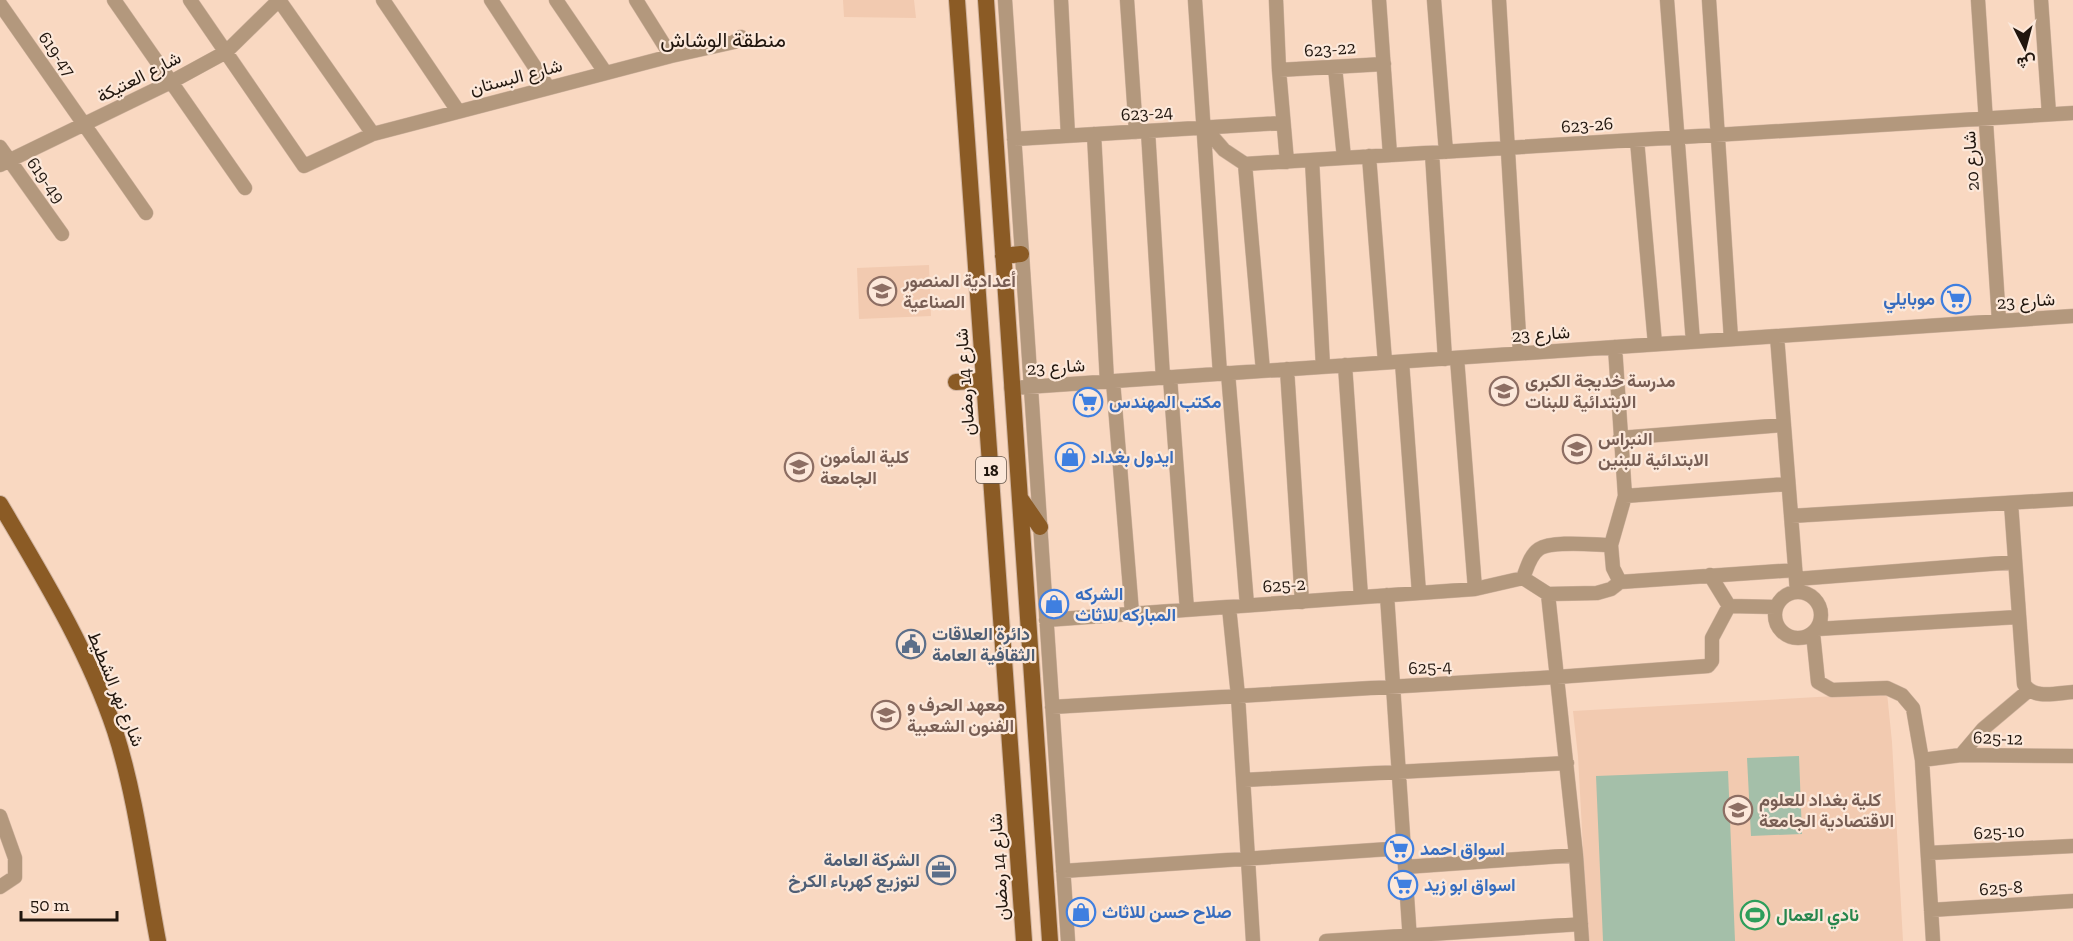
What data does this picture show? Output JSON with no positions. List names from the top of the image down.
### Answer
{
  "streets": {
    "main road": ["شارع 14 رمضان", "18", "شارع نهر الشطيط"],
    "street": [
      "623-22",
      "619-47",
      "شارع العتيکة",
      "شارع البستان",
      "623-24",
      "623-26",
      "شارع 20",
      "619-49",
      "شارع 23",
      "625-2",
      "625-4",
      "625-12",
      "625-10",
      "625-8"
    ]
  },
  "crossings": [
    ["619-47", "شارع العتيکة"],
    ["شارع العتيکة", "شارع البستان"],
    ["شارع العتيکة", "619-49"],
    ["623-26", "شارع 20"],
    ["شارع 20", "شارع 23"],
    ["شارع 23", "18"]
  ],
  "districts": ["منطقة الوشاش"],
  "places": {
    "school or university": [
      "أعدادية المنصور الصناعية",
      "مدرسة خديجة الكبرى الابتدائية للبنات",
      "النبراس الابتدائية للبنين",
      "كلية المأمون الجامعة",
      "معهد الحرف و الفنون الشعبية",
      "كلية بغداد للعلوم الاقتصادية الجامعة"
    ],
    "supermarket": [
      "موبايلي",
      "مكتب المهندس",
      "اسواق احمد",
      "اسواق ابو زيد"
    ],
    "shop": ["ايدول بغداد", "الشركه المباركه للاثاث", "صلاح حسن للاثاث"],
    "public building": ["دائرة العلاقات الثقافية العامة"],
    "office": ["الشركة العامة لتوزيع كهرباء الكرخ"],
    "sports": ["نادي العمال"]
  },
  "scale_bar": "50 m",
  "north": "bottom"
}
